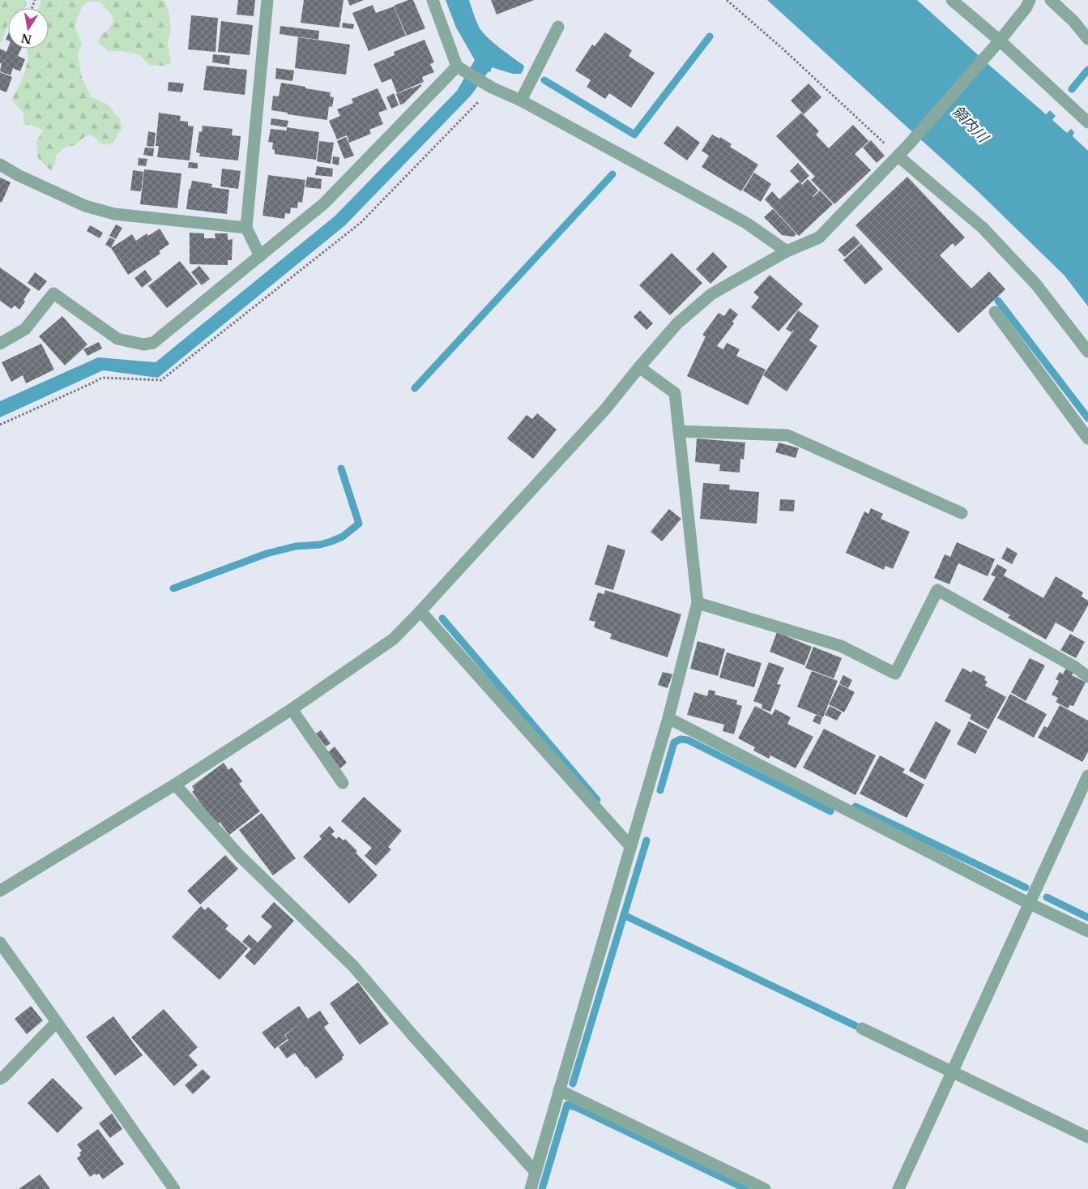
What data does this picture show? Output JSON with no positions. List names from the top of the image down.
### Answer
{
  "water": ["領内川"],
  "north": "bottom"
}
